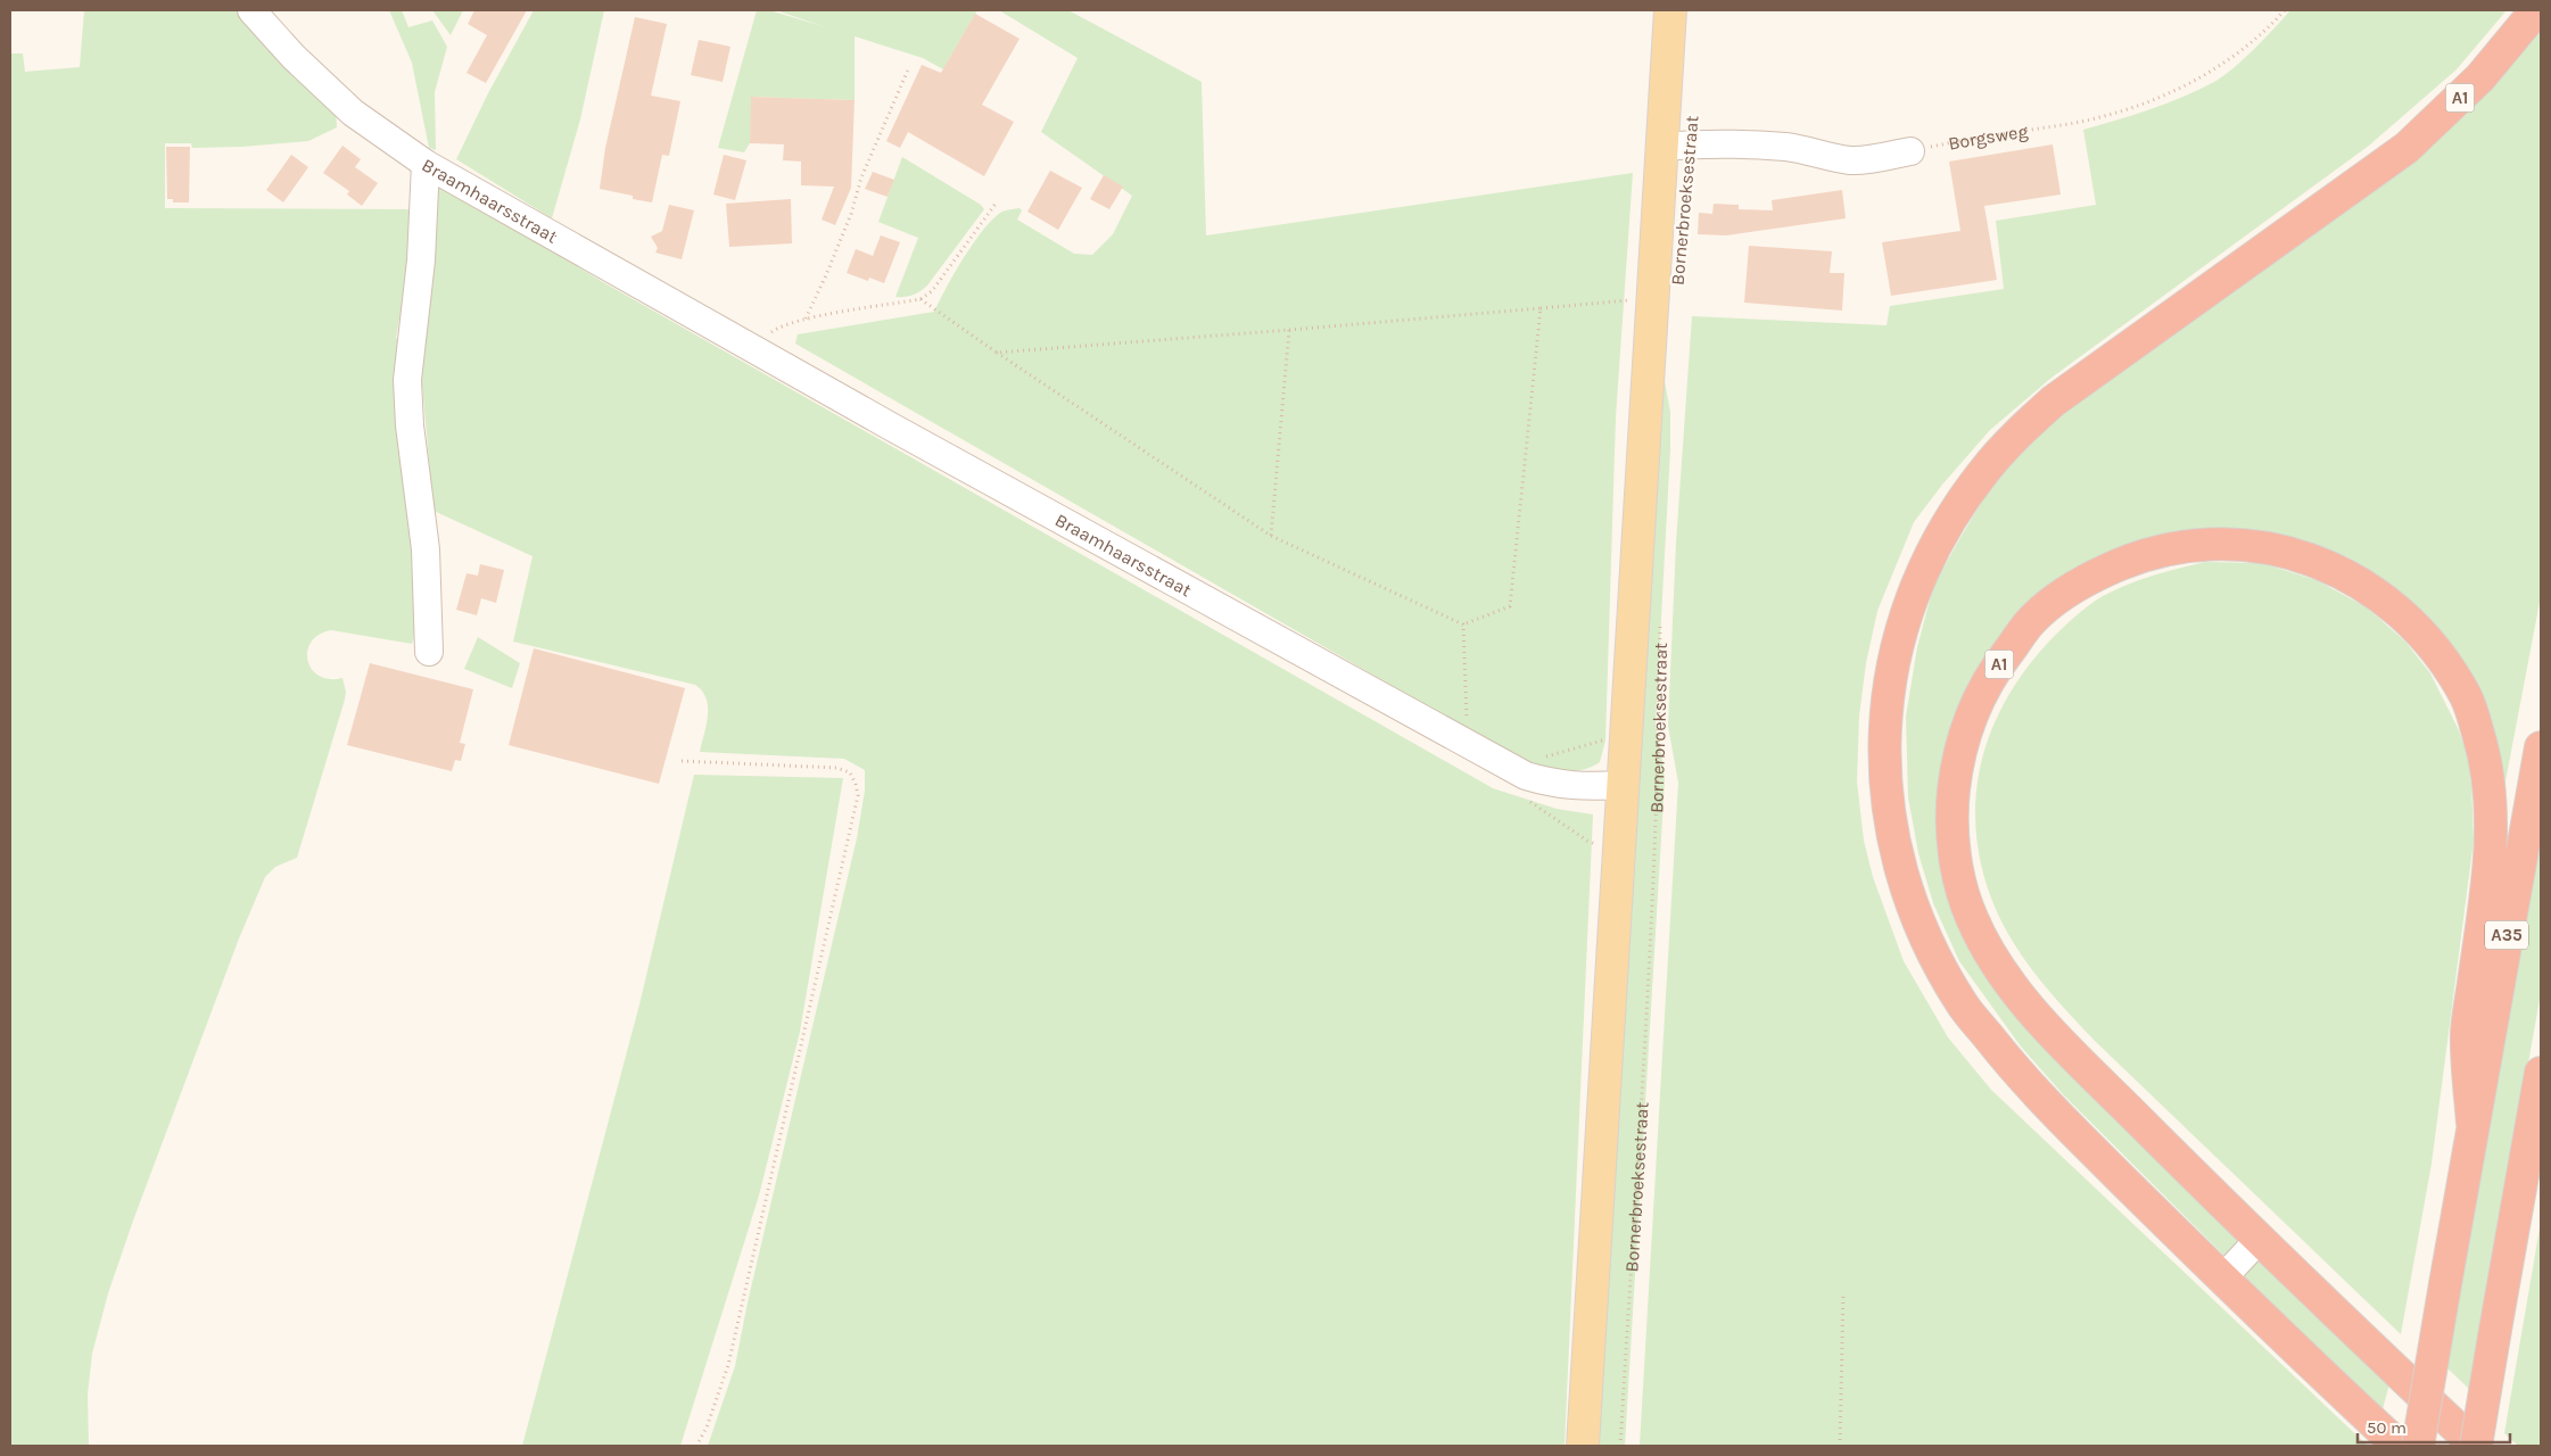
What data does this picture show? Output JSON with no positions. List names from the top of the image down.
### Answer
{
  "streets": {
    "highway": ["A1", "A35"],
    "main road": ["Bornerbroeksestraat"],
    "street": ["Braamhaarsstraat"],
    "path": ["Borgsweg"]
  },
  "crossings": [
    ["A1", "A35"],
    ["Braamhaarsstraat", "Bornerbroeksestraat"]
  ],
  "scale_bar": "50 m"
}
